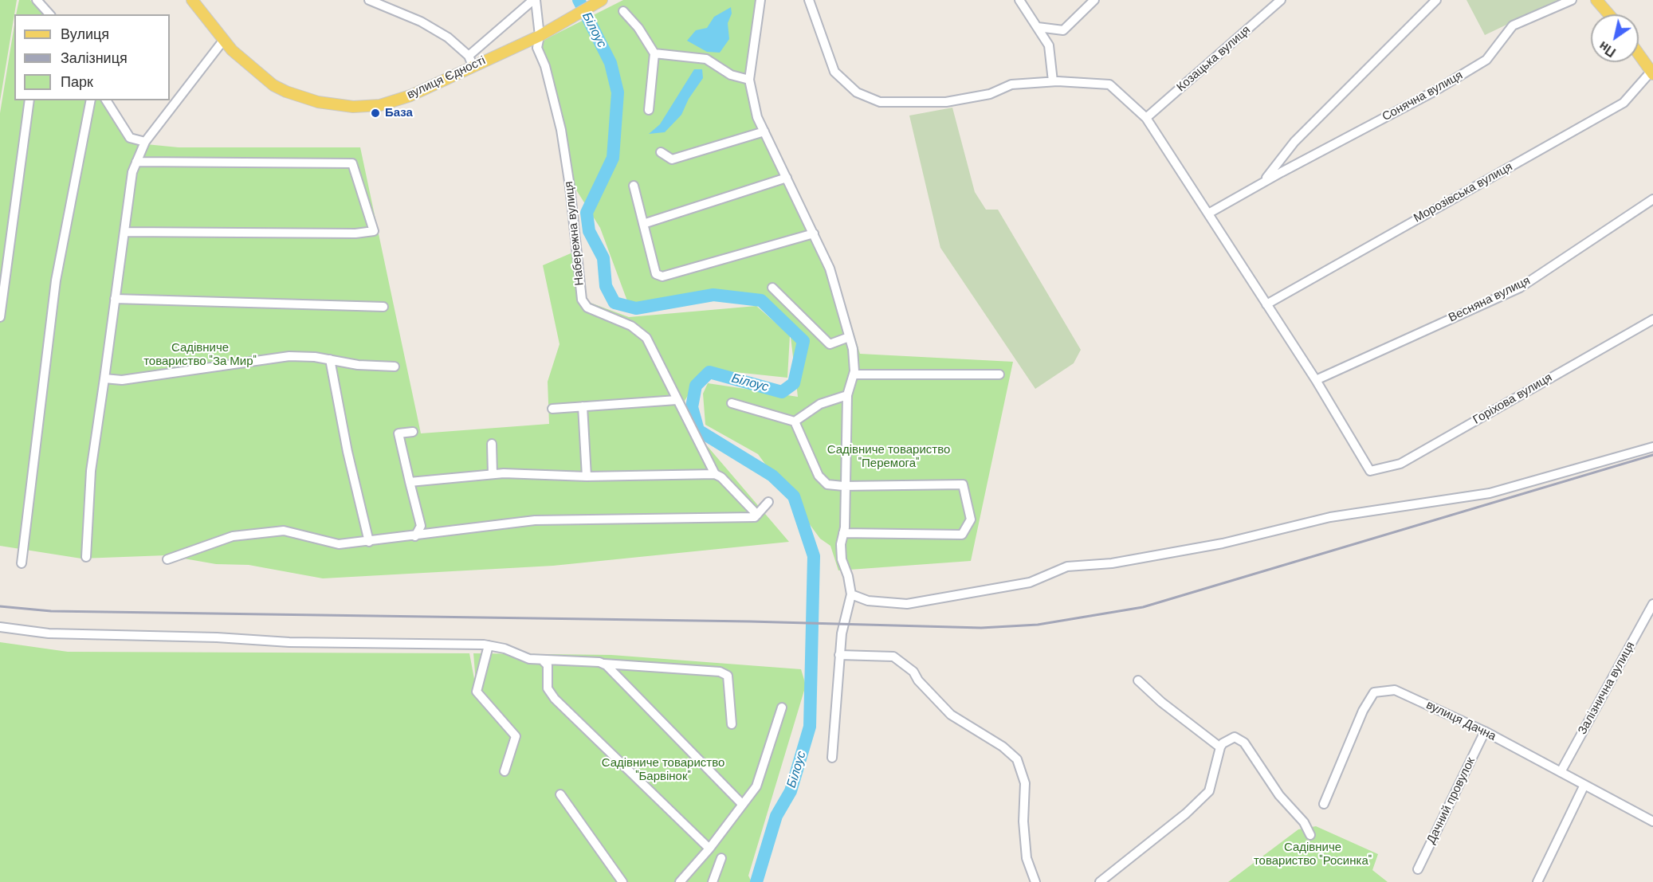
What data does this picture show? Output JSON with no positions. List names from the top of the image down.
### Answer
{
  "streets": {
    "main road": ["вулиця Єдності"],
    "street": [
      "Козацька вулиця",
      "Сонячна вулиця",
      "Морозівська вулиця",
      "Набережна вулиця",
      "Весняна вулиця",
      "Горіхова вулиця",
      "Залізнична вулиця",
      "вулиця Дачна",
      "Дачний провулок"
    ]
  },
  "crossings": [
    ["вулиця Єдності", "Набережна вулиця"],
    ["Весняна вулиця", "Горіхова вулиця"],
    ["Залізнична вулиця", "вулиця Дачна"],
    ["вулиця Дачна", "Дачний провулок"]
  ],
  "water": ["Білоус"],
  "parks": [
    "Садівниче товариство \"За Мир\"",
    "Садівниче товариство \"Перемога\"",
    "Садівниче товариство \"Барвінок\"",
    "Садівниче товариство \"Росинка\""
  ],
  "places": ["База"],
  "legend": ["Вулиця", "Залізниця", "Парк"],
  "north": "bottom left"
}
